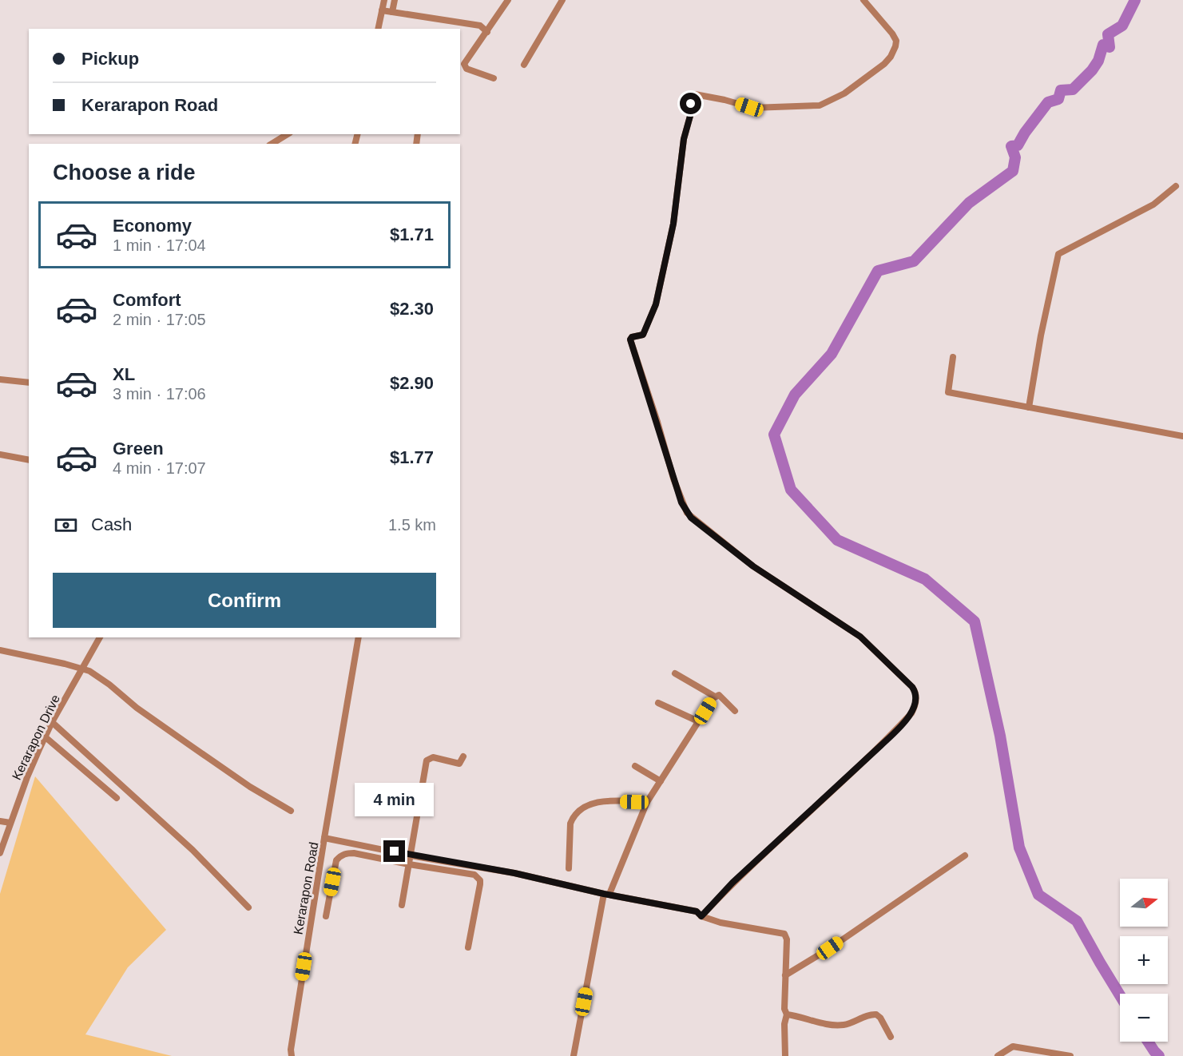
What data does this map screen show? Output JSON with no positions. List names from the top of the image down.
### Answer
{
  "streets": {
    "street": ["Kerarapon Drive", "Kerarapon Road"]
  },
  "north": "right",
  "page": {
    "banner": ["Pickup", "Kerarapon Road"],
    "heading": "Choose a ride",
    "list": [
      {
        "name": "Economy",
        "note": "1 min · 17:04",
        "value": "$1.71"
      },
      {
        "name": "Comfort",
        "note": "2 min · 17:05",
        "value": "$2.30"
      },
      {
        "name": "XL",
        "note": "3 min · 17:06",
        "value": "$2.90"
      },
      {
        "name": "Green",
        "note": "4 min · 17:07",
        "value": "$1.77"
      }
    ],
    "pay": ["Cash", "1.5 km"],
    "buttons": "Confirm",
    "bubble": "4 min",
    "map_buttons": ["+", "−"]
  }
}
